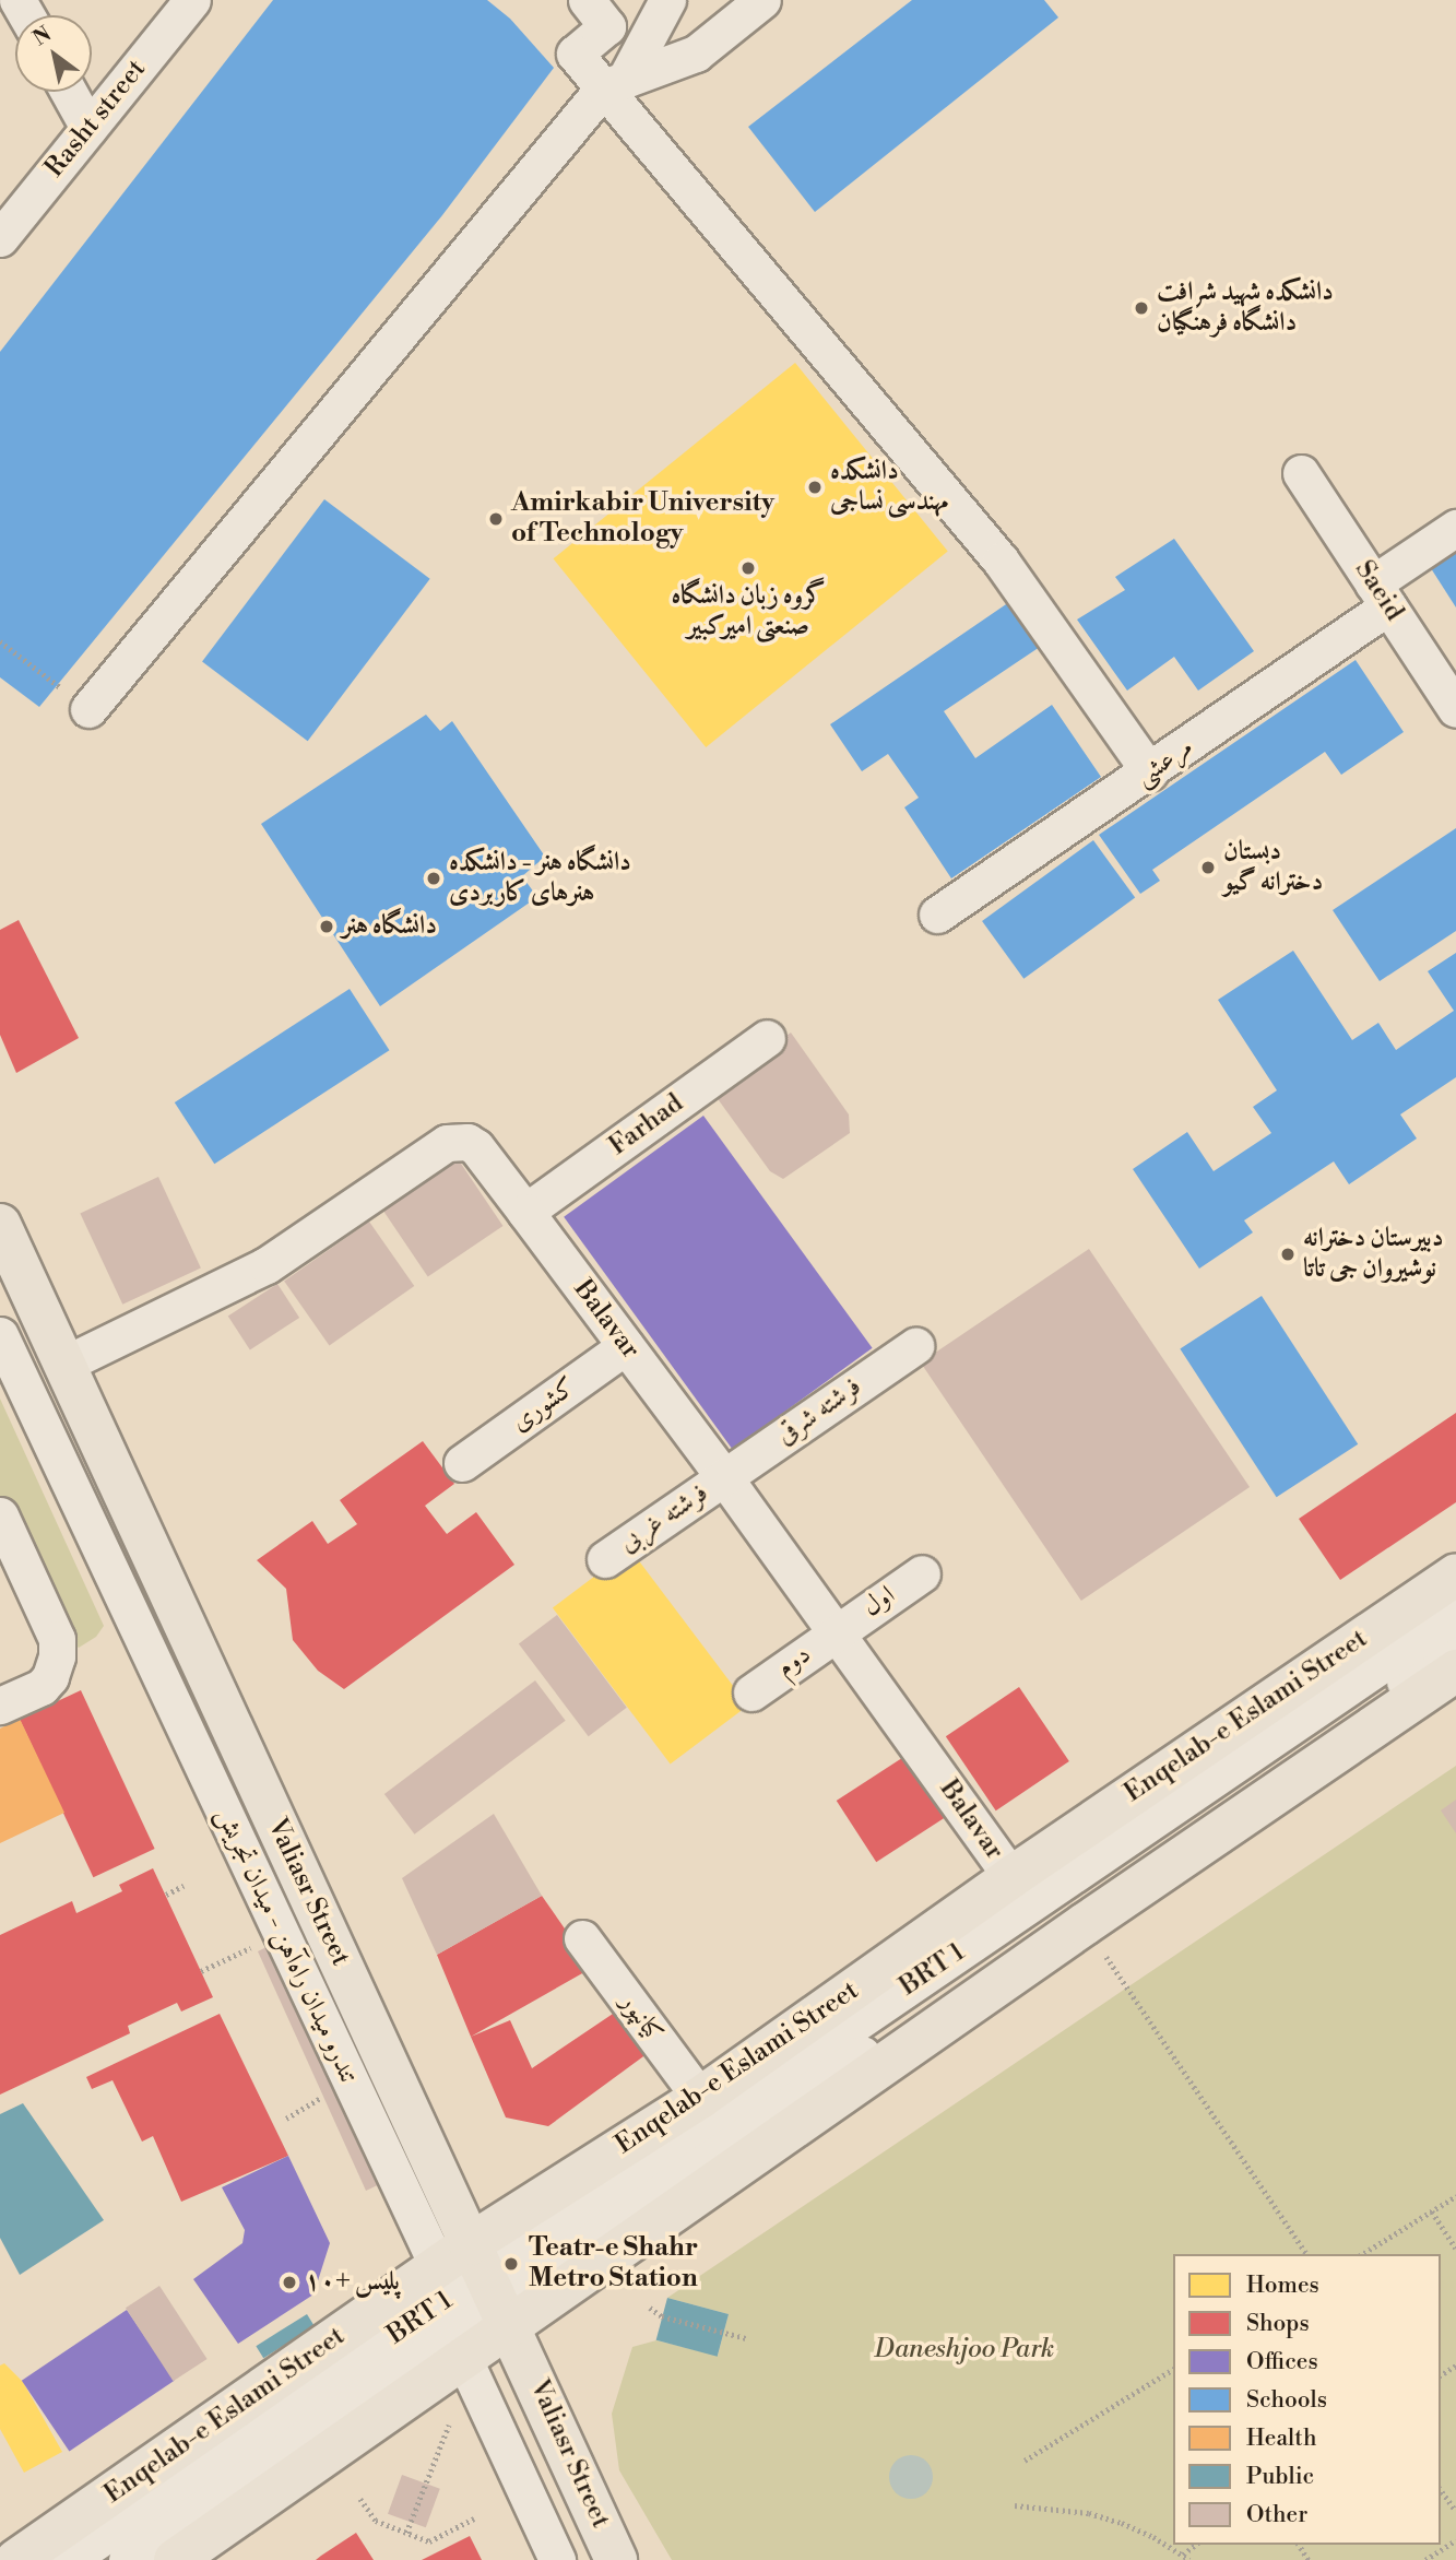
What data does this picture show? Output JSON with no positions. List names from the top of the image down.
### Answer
{
  "streets": {
    "main road": ["Enqelab-e Eslami Street", "Valiasr Street"],
    "street": [
      "Rasht street",
      "Saeid",
      "مرعشی",
      "Farhad",
      "Balavar",
      "کشوری",
      "فرشته شرقی",
      "فرشته غربی",
      "اول",
      "دوم",
      "تندرو میدان راه‌آهن - میدان تجریش",
      "BRT 1",
      "کیانپور"
    ]
  },
  "crossings": [
    ["Saeid", "مرعشی"],
    ["Farhad", "Balavar"],
    ["Balavar", "کشوری"],
    ["Balavar", "فرشته شرقی"],
    ["Balavar", "فرشته غربی"],
    ["Balavar", "اول"],
    ["Balavar", "دوم"],
    ["Balavar", "Enqelab-e Eslami Street"],
    ["Balavar", "Valiasr Street"],
    ["فرشته شرقی", "فرشته غربی"],
    ["اول", "دوم"],
    ["Enqelab-e Eslami Street", "Valiasr Street"],
    ["Enqelab-e Eslami Street", "تندرو میدان راه‌آهن - میدان تجریش"],
    ["Enqelab-e Eslami Street", "BRT 1"],
    ["Enqelab-e Eslami Street", "کیانپور"],
    ["Valiasr Street", "تندرو میدان راه‌آهن - میدان تجریش"],
    ["Valiasr Street", "BRT 1"],
    ["تندرو میدان راه‌آهن - میدان تجریش", "BRT 1"]
  ],
  "parks": ["Daneshjoo Park"],
  "places": [
    "دانشکده شهید شرافت دانشگاه فرهنگیان",
    "دانشکده مهندسی نساجی",
    "Amirkabir University of Technology",
    "گروه زبان دانشگاه صنعتی امیرکبیر",
    "دبستان دخترانه گیو",
    "دانشگاه هنر - دانشکده هنرهای کاربردی",
    "دانشگاه هنر",
    "دبیرستان دخترانه نوشیروان جی تاتا",
    "Teatr-e Shahr Metro Station",
    "پلیس +۱۰"
  ],
  "legend": [
    "Homes",
    "Shops",
    "Offices",
    "Schools",
    "Health",
    "Public",
    "Other"
  ],
  "north": "top left"
}
